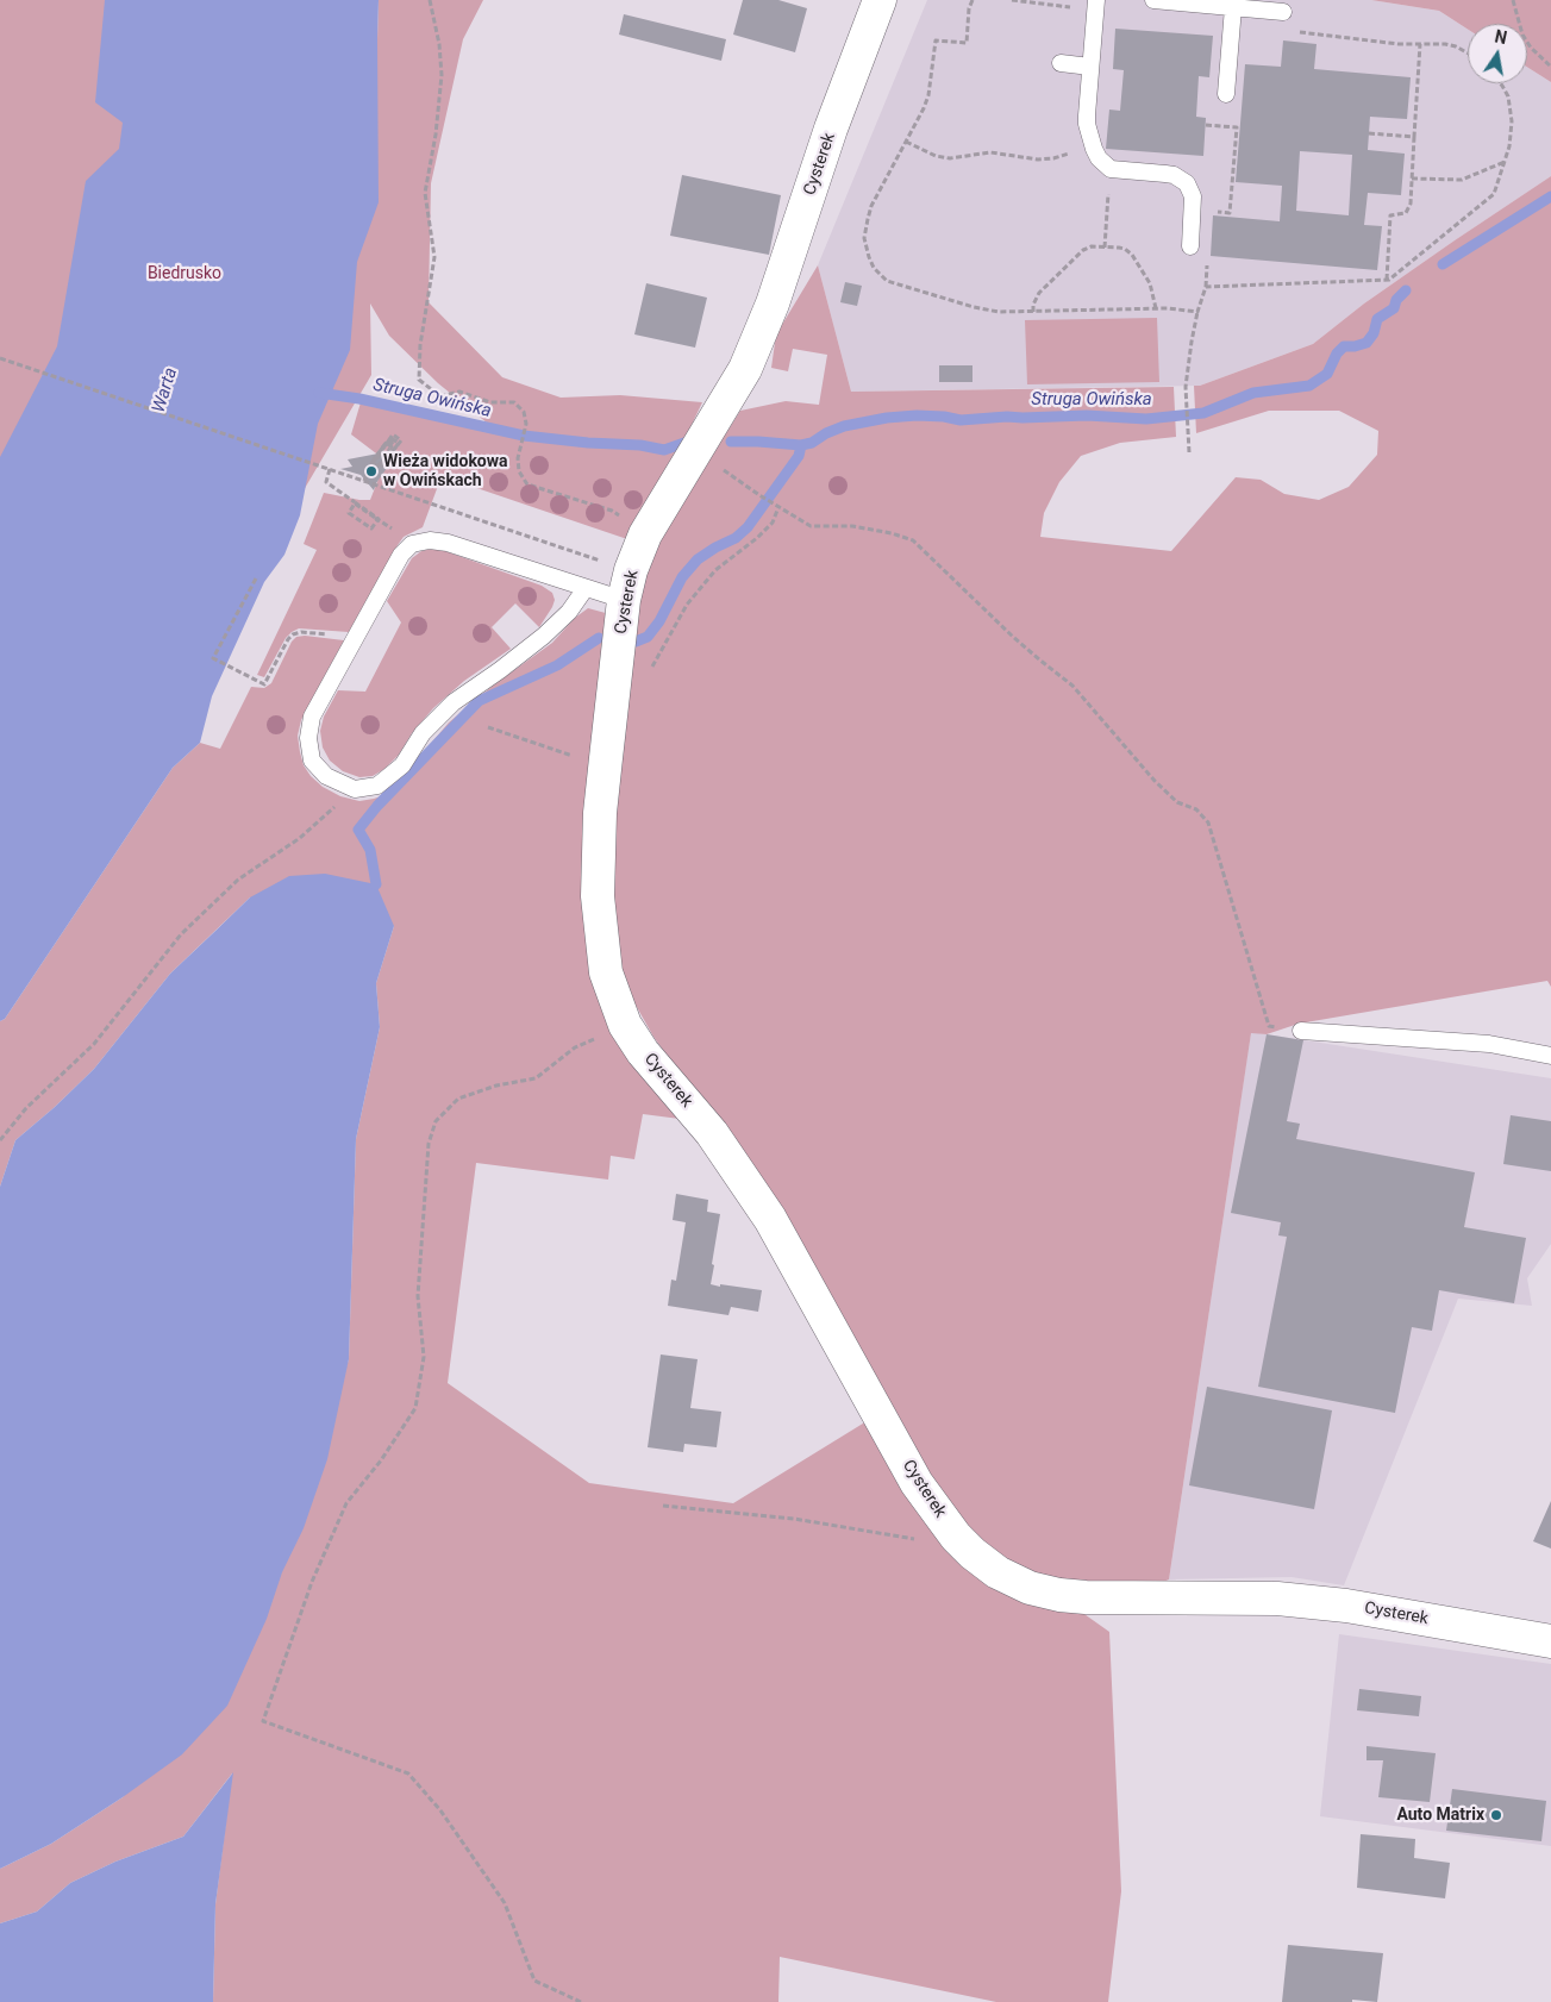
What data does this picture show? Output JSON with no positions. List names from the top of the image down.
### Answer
{
  "streets": {
    "street": ["Cysterek"]
  },
  "water": ["Warta", "Struga Owińska"],
  "parks": ["Biedrusko"],
  "places": ["Wieża widokowa w Owińskach", "Auto Matrix"],
  "north": "top"
}
